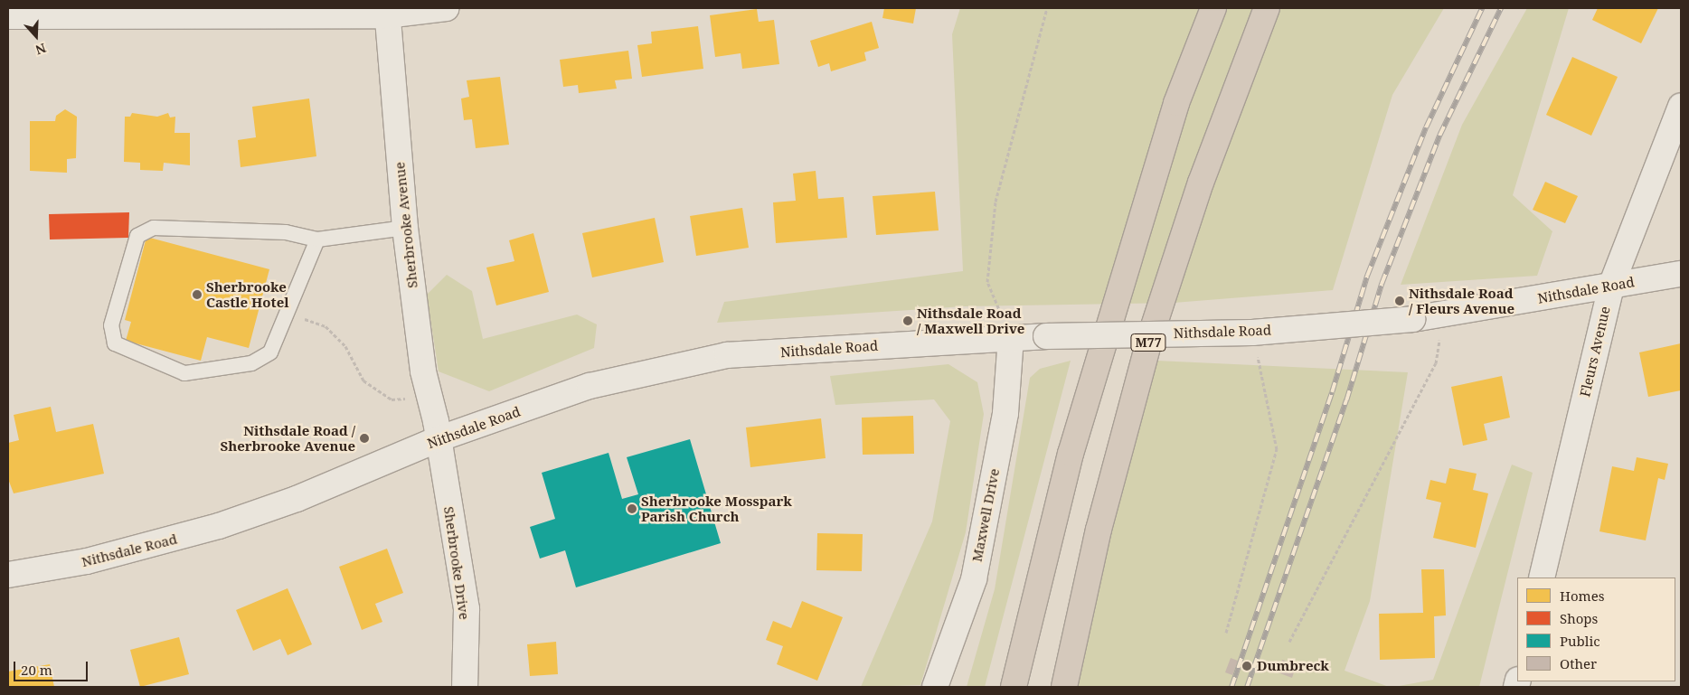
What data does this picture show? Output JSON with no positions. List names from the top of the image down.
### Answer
{
  "streets": {
    "highway": ["M77"],
    "street": [
      "Sherbrooke Avenue",
      "Nithsdale Road",
      "Fleurs Avenue",
      "Maxwell Drive",
      "Sherbrooke Drive"
    ]
  },
  "crossings": [
    ["Sherbrooke Avenue", "Nithsdale Road"],
    ["Sherbrooke Avenue", "Sherbrooke Drive"],
    ["Nithsdale Road", "Fleurs Avenue"],
    ["Nithsdale Road", "Maxwell Drive"],
    ["Nithsdale Road", "Sherbrooke Drive"]
  ],
  "places": [
    "Sherbrooke Castle Hotel",
    "Nithsdale Road / Fleurs Avenue",
    "Nithsdale Road / Maxwell Drive",
    "Nithsdale Road / Sherbrooke Avenue",
    "Sherbrooke Mosspark Parish Church",
    "Dumbreck"
  ],
  "legend": [
    "Homes",
    "Shops",
    "Public",
    "Other"
  ],
  "scale_bar": "20 m",
  "north": "bottom"
}
